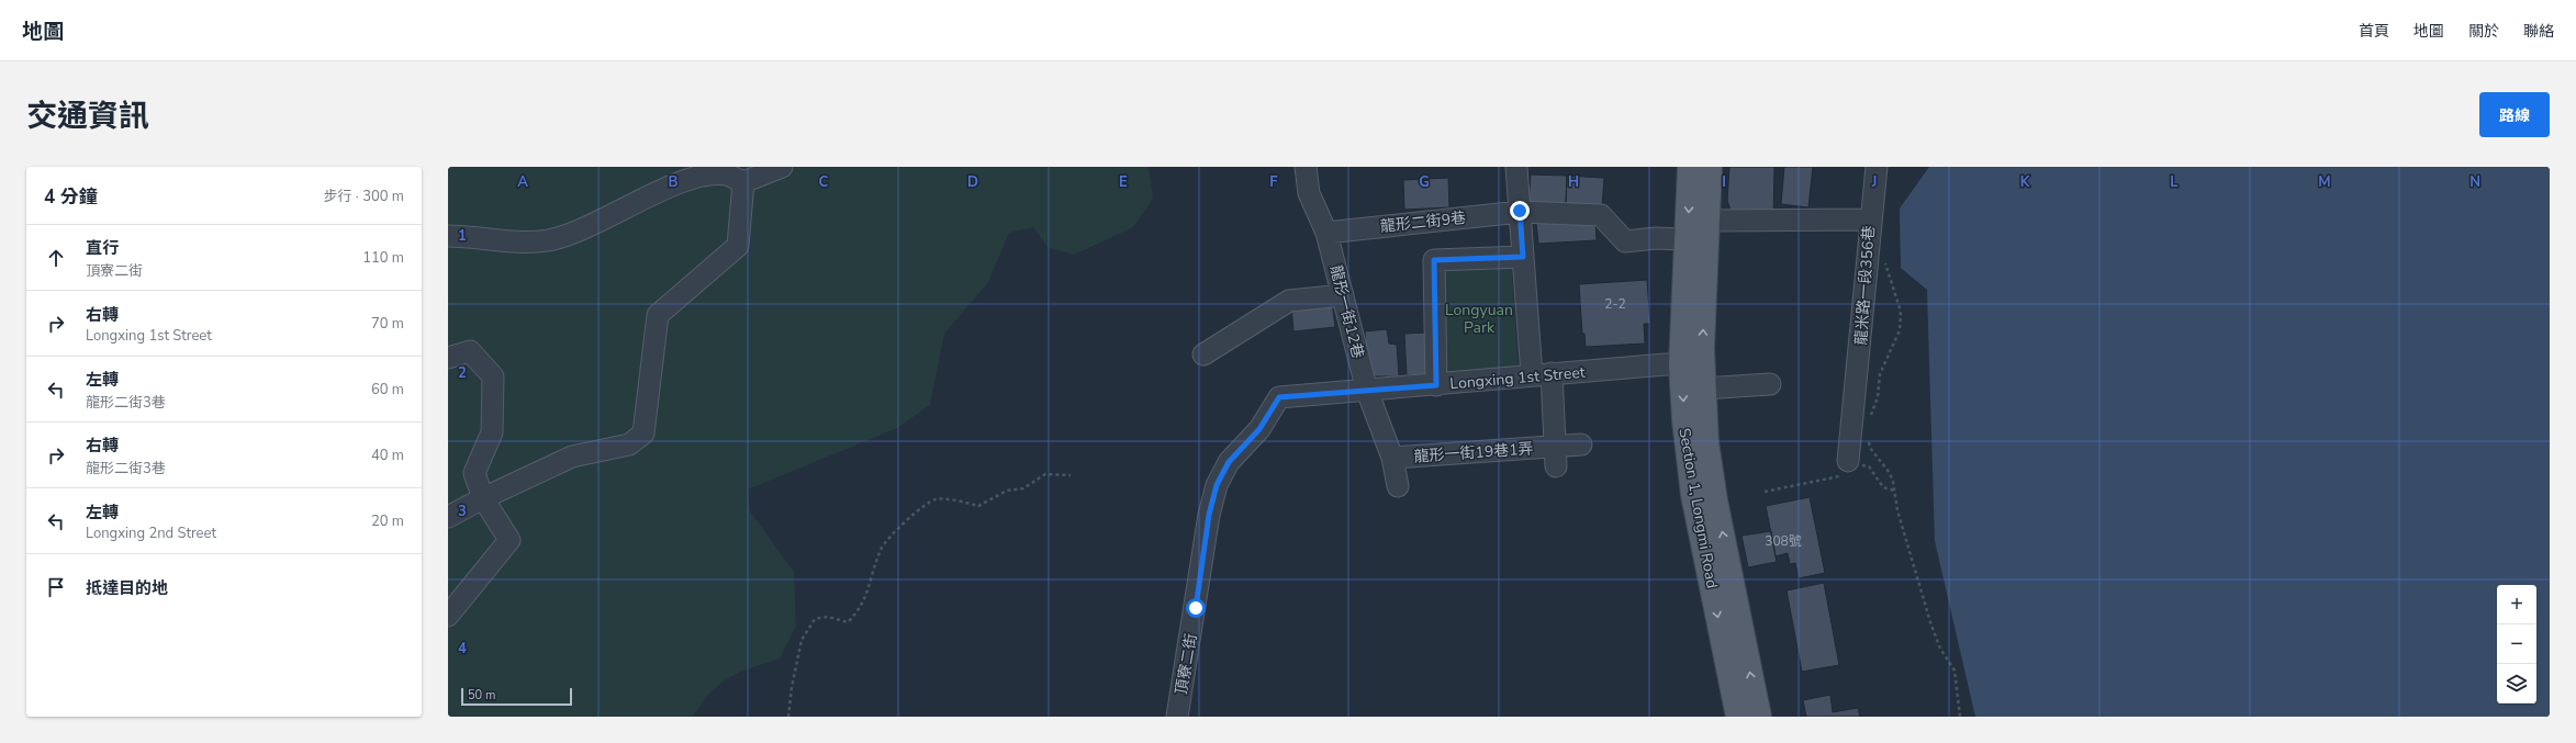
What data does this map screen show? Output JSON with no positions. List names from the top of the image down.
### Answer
{
  "streets": {
    "main road": ["Section 1, Longmi Road"],
    "street": [
      "龍形二街9巷",
      "龍米路一段356巷",
      "龍形一街12巷",
      "Longxing 1st Street",
      "龍形一街19巷1弄",
      "頂寮二街"
    ]
  },
  "crossings": [
    ["龍形二街9巷", "龍形一街12巷"],
    ["龍形二街9巷", "Section 1, Longmi Road"],
    ["龍米路一段356巷", "Section 1, Longmi Road"],
    ["龍形一街12巷", "Longxing 1st Street"],
    ["龍形一街12巷", "龍形一街19巷1弄"],
    ["Longxing 1st Street", "Section 1, Longmi Road"],
    ["Longxing 1st Street", "頂寮二街"]
  ],
  "parks": ["Longyuan Park"],
  "house_numbers": ["2-2", "308號"],
  "scale_bar": "50 m",
  "page": {
    "header": "地圖",
    "nav": [
      "首頁",
      "地圖",
      "關於",
      "聯絡"
    ],
    "title": "交通資訊",
    "buttons": "路線",
    "heading": ["4 分鐘", "步行 · 300 m"],
    "list": [
      ["直行", "頂寮二街", "110 m"],
      ["右轉", "Longxing 1st Street", "70 m"],
      ["左轉", "龍形二街3巷", "60 m"],
      ["右轉", "龍形二街3巷", "40 m"],
      ["左轉", "Longxing 2nd Street", "20 m"],
      "抵達目的地"
    ],
    "map_buttons": ["+", "−"],
    "scale": "50 m"
  },
  "grid": {
    "columns": [
      "A",
      "B",
      "C",
      "D",
      "E",
      "F",
      "G",
      "H",
      "I",
      "J",
      "K",
      "L",
      "M",
      "N"
    ],
    "rows": [
      "1",
      "2",
      "3",
      "4"
    ]
  }
}
